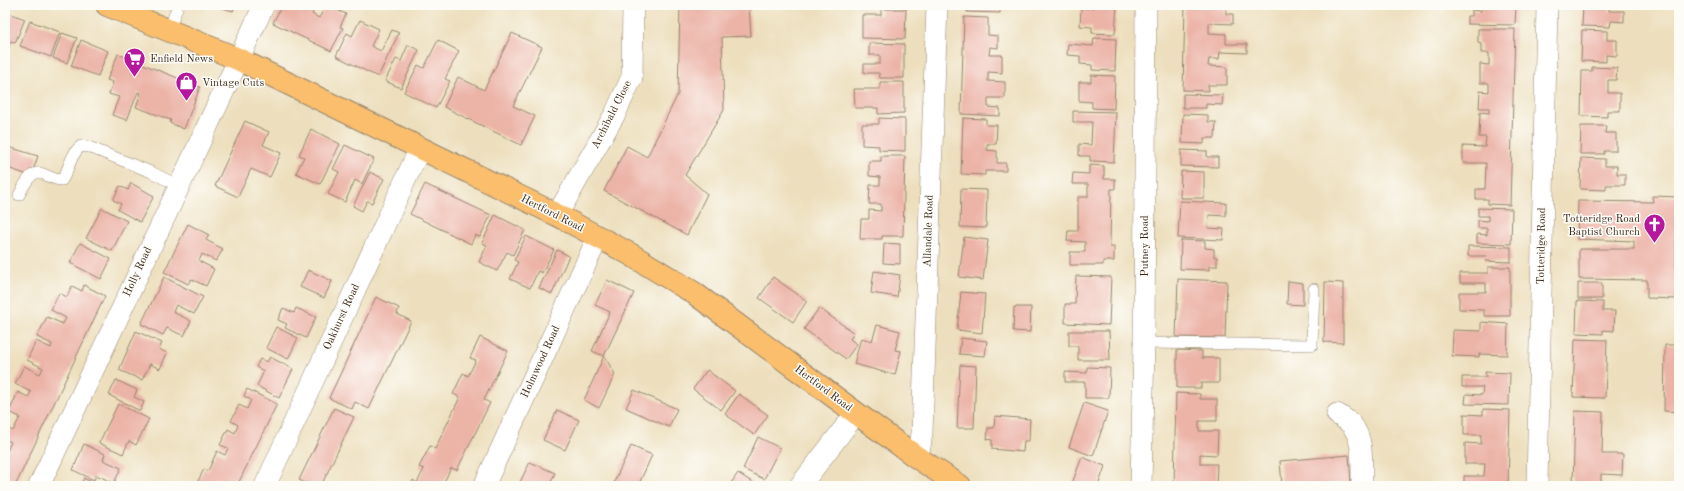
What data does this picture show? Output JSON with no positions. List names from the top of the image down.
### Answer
{
  "streets": {
    "main road": ["Hertford Road"],
    "street": [
      "Archibald Close",
      "Allandale Road",
      "Putney Road",
      "Totteridge Road",
      "Holly Road",
      "Oakhurst Road",
      "Holmwood Road"
    ]
  },
  "crossings": [
    ["Archibald Close", "Hertford Road"],
    ["Hertford Road", "Allandale Road"],
    ["Hertford Road", "Holly Road"],
    ["Hertford Road", "Oakhurst Road"],
    ["Hertford Road", "Holmwood Road"]
  ],
  "places": {
    "supermarket": ["Enfield News"],
    "shop": ["Vintage Cuts"],
    "church": ["Totteridge Road Baptist Church"]
  }
}
